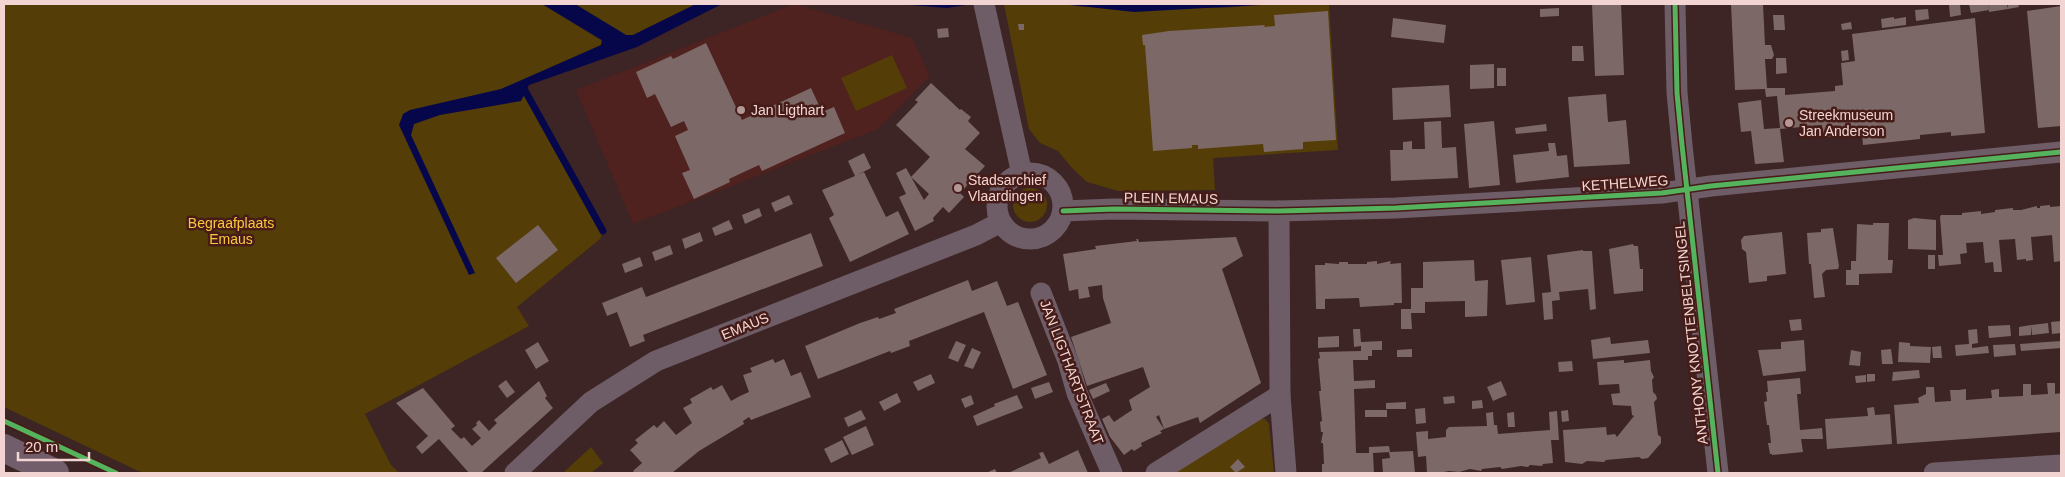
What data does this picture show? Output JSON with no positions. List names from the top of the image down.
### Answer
{
  "streets": {
    "street": [
      "KETHELWEG",
      "PLEIN EMAUS",
      "EMAUS",
      "ANTHONY KNOTTENBELTSINGEL",
      "JAN LIGTHARTSTRAAT"
    ]
  },
  "crossings": [
    ["KETHELWEG", "PLEIN EMAUS"],
    ["KETHELWEG", "ANTHONY KNOTTENBELTSINGEL"],
    ["PLEIN EMAUS", "EMAUS"]
  ],
  "parks": ["Begraafplaats Emaus"],
  "places": ["Jan Ligthart", "Streekmuseum Jan Anderson", "Stadsarchief Vlaardingen"],
  "scale_bar": "20 m"
}
